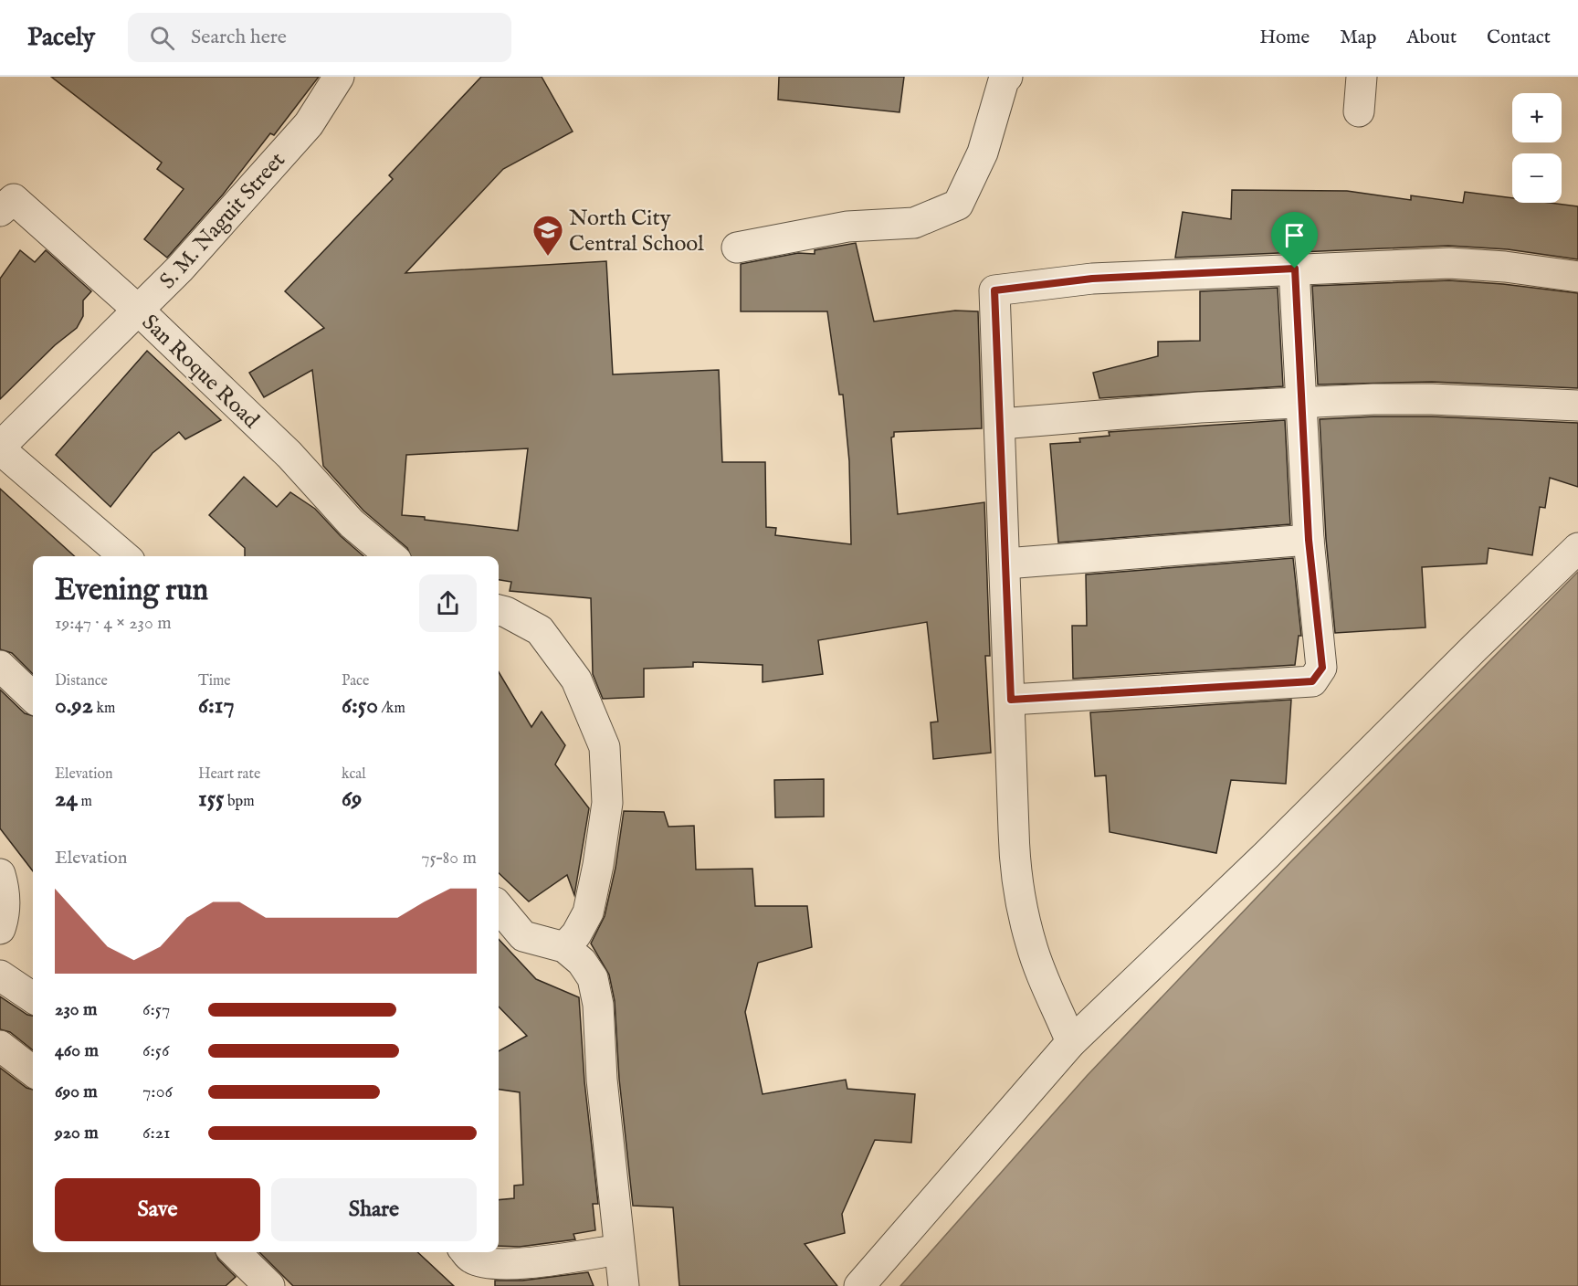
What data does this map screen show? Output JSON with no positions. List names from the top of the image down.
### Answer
{
  "streets": {
    "street": ["S. M. Naguit Street", "San Roque Road"]
  },
  "crossings": [
    ["S. M. Naguit Street", "San Roque Road"]
  ],
  "places": {
    "school or university": ["North City Central School"]
  },
  "page": {
    "header": "Pacely",
    "search": "Search here",
    "nav": [
      "Home",
      "Map",
      "About",
      "Contact"
    ],
    "map_buttons": ["+", "−"],
    "heading": ["Evening run", "19:47 · 4 × 230 m"],
    "stats": [
      ["Distance", "0.92 km"],
      ["Time", "6:17"],
      ["Pace", "6:50 /km"],
      ["Elevation", "24 m"],
      ["Heart rate", "155 bpm"],
      ["kcal", "69"]
    ],
    "chart": ["Elevation", "75–80 m"],
    "list": [
      {
        "name": "230 m",
        "note": "6:57"
      },
      {
        "name": "460 m",
        "note": "6:56"
      },
      {
        "name": "690 m",
        "note": "7:06"
      },
      {
        "name": "920 m",
        "note": "6:21"
      }
    ],
    "buttons": ["Save", "Share"]
  }
}
